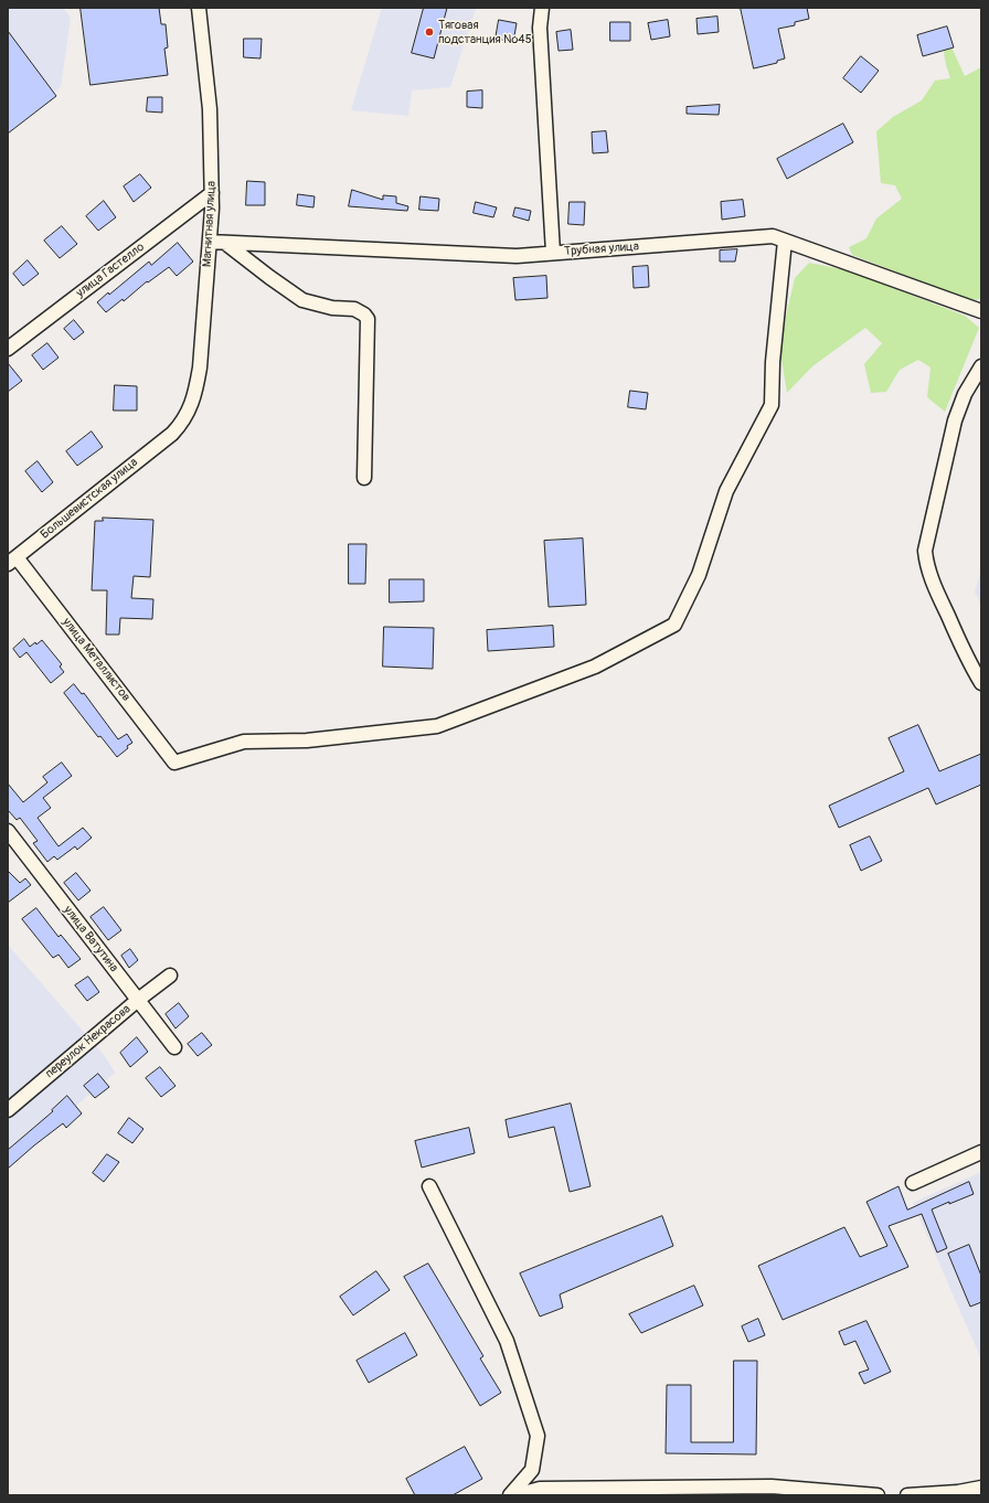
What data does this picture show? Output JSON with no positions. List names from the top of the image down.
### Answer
{
  "streets": {
    "street": [
      "Магнитная улица",
      "Трубная улица",
      "улица Гастелло",
      "Большевистская улица",
      "улица Металлистов",
      "улица Ватутина",
      "переулок Некрасова"
    ]
  },
  "crossings": [
    ["Магнитная улица", "Трубная улица"],
    ["Магнитная улица", "улица Гастелло"],
    ["Магнитная улица", "Большевистская улица"],
    ["Трубная улица", "улица Металлистов"],
    ["Большевистская улица", "улица Металлистов"],
    ["улица Ватутина", "переулок Некрасова"]
  ],
  "places": ["Тяговая подстанция №45"]
}
